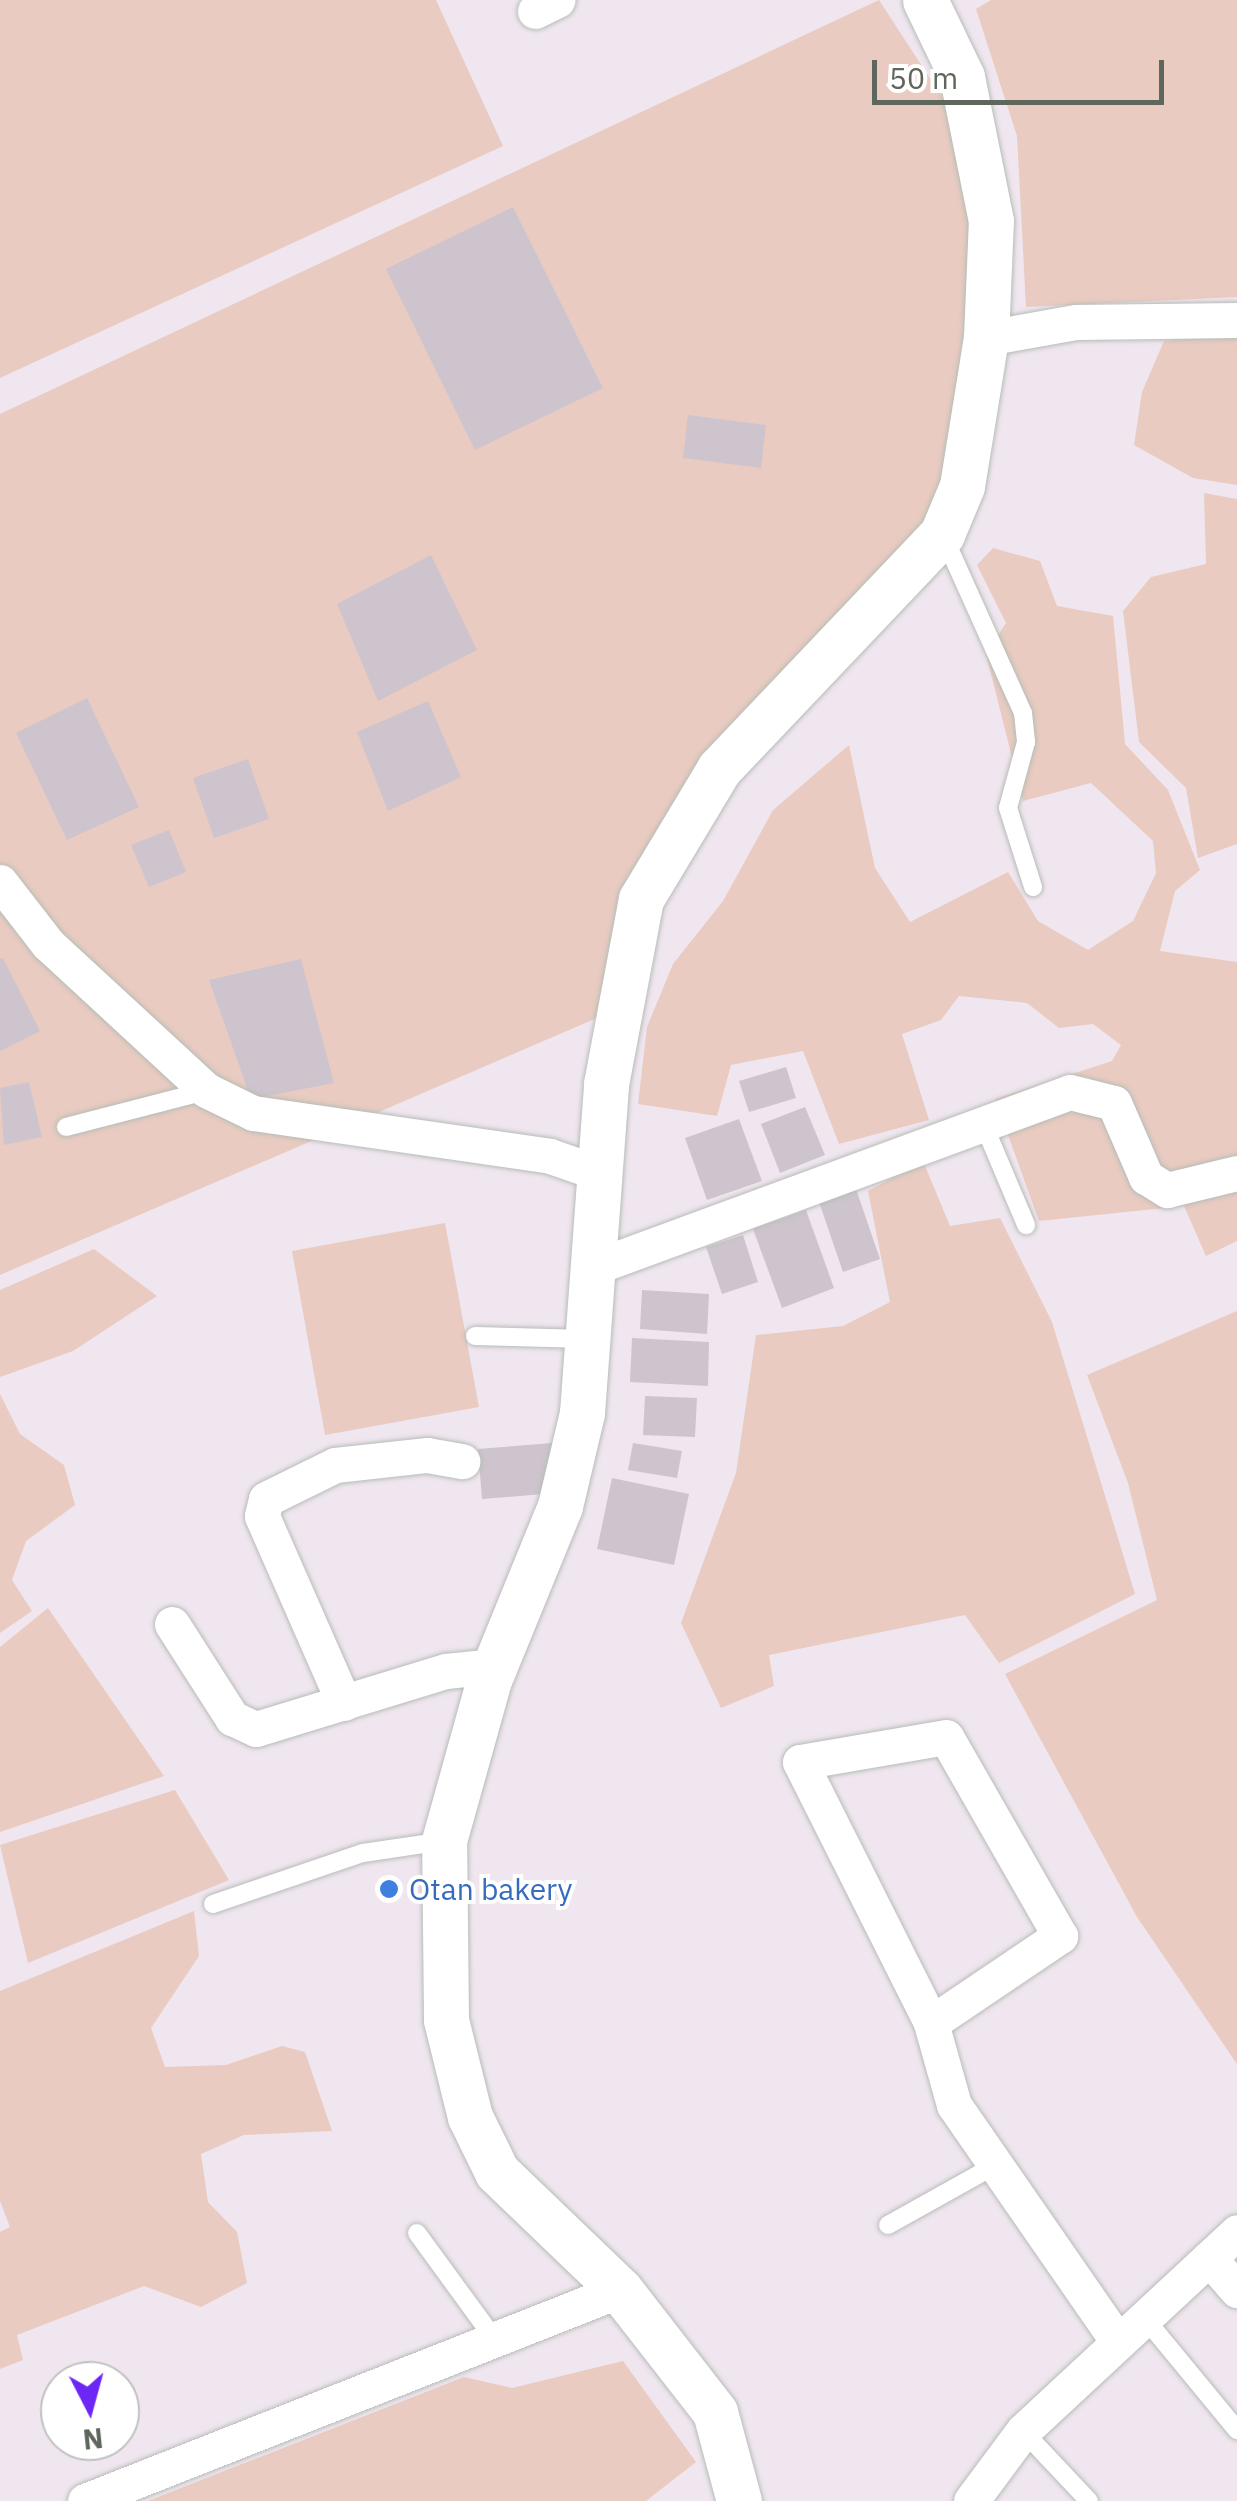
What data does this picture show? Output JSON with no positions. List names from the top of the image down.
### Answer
{
  "places": ["Otan bakery"],
  "scale_bar": "50 m",
  "north": "bottom"
}
